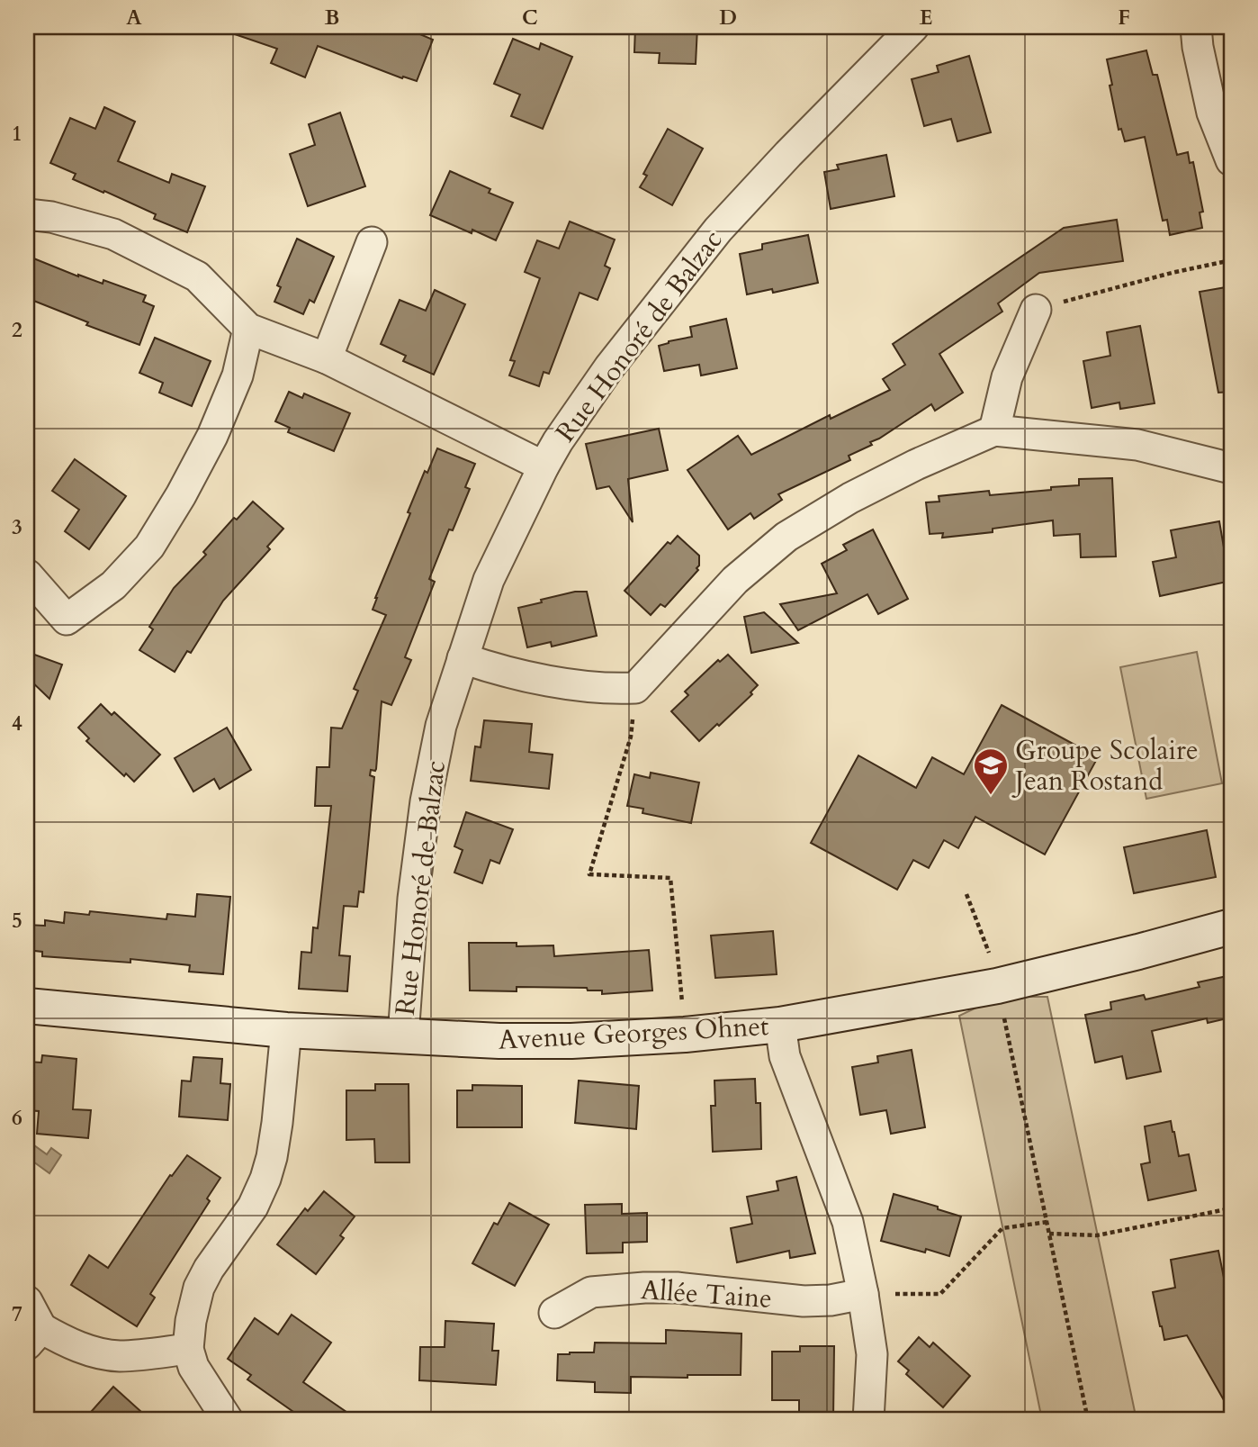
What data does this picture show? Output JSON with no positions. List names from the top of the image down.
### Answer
{
  "streets": {
    "street": ["Rue Honoré de Balzac", "Avenue Georges Ohnet", "Allée Taine"]
  },
  "crossings": [
    ["Rue Honoré de Balzac", "Avenue Georges Ohnet"]
  ],
  "places": {
    "school or university": ["Groupe Scolaire Jean Rostand"]
  },
  "grid": {
    "columns": [
      "A",
      "B",
      "C",
      "D",
      "E",
      "F"
    ],
    "rows": [
      "1",
      "2",
      "3",
      "4",
      "5",
      "6",
      "7"
    ]
  }
}
